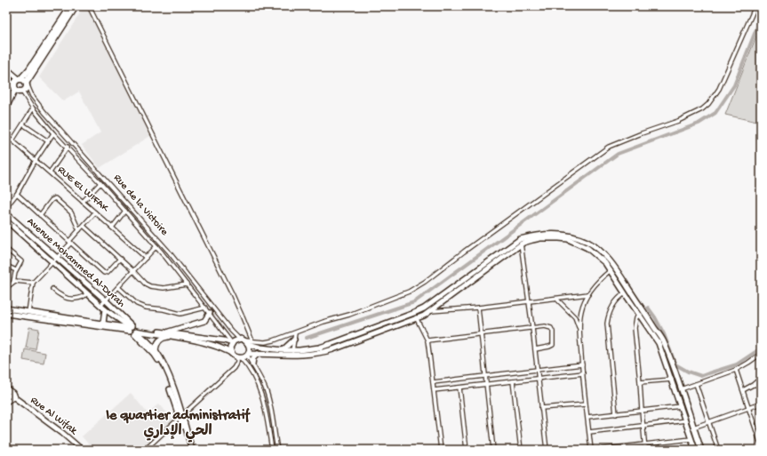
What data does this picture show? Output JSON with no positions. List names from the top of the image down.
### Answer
{
  "streets": {
    "main road": ["Avenue Mohammed Al-Durah", "Rue Al Wifak"],
    "street": ["RUE EL WIFAK", "Rue de la Victoire"]
  },
  "districts": ["le quartier administratif الحي الإداري"]
}
